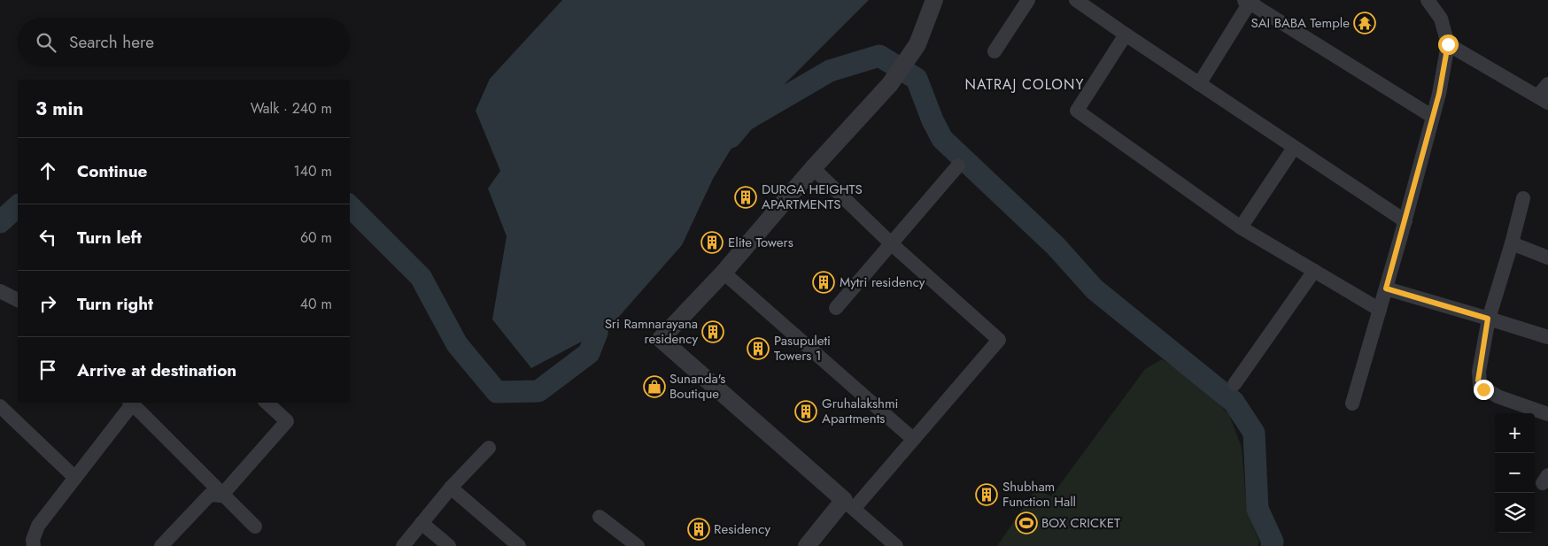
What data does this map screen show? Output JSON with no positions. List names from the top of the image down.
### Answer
{
  "districts": ["NATRAJ COLONY"],
  "places": {
    "temple": ["SAI BABA Temple"],
    "building": [
      "DURGA HEIGHTS APARTMENTS",
      "Elite Towers",
      "Mytri residency",
      "Sri Ramnarayana residency",
      "Pasupuleti Towers 1",
      "Gruhalakshmi Apartments",
      "Shubham Function Hall",
      "Residency"
    ],
    "shop": ["Sunanda's Boutique"],
    "sports": ["BOX CRICKET"]
  },
  "page": {
    "search": "Search here",
    "heading": ["3 min", "Walk · 240 m"],
    "list": [
      ["Continue", "140 m"],
      ["Turn left", "60 m"],
      ["Turn right", "40 m"],
      "Arrive at destination"
    ],
    "map_buttons": ["+", "−"]
  }
}
